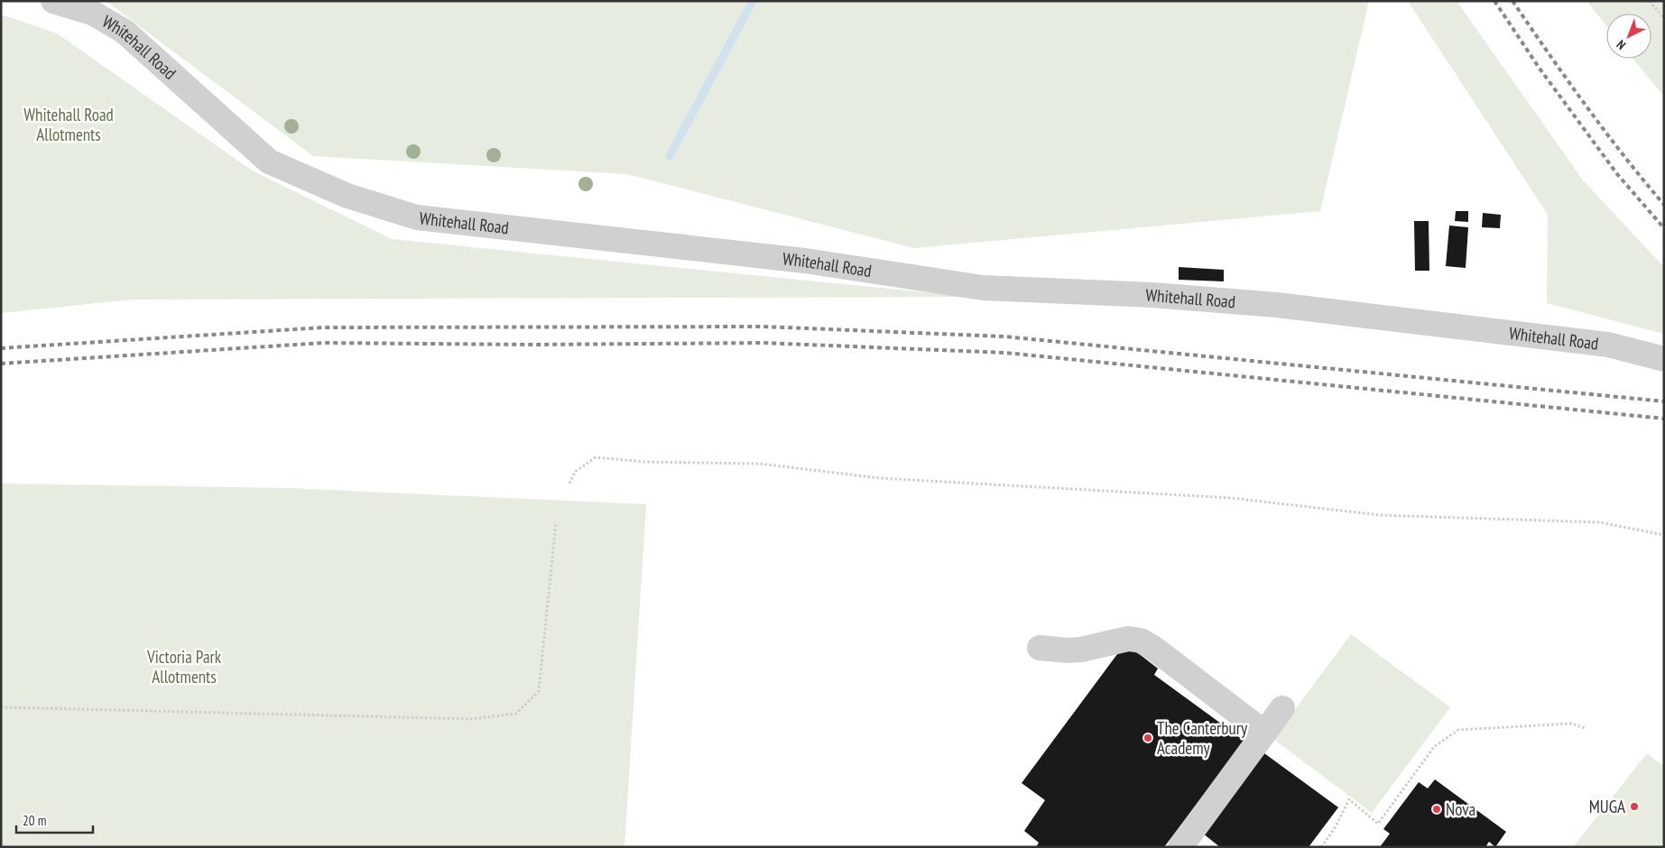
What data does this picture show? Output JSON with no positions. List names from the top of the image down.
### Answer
{
  "streets": {
    "street": ["Whitehall Road"]
  },
  "parks": ["Whitehall Road Allotments", "Victoria Park Allotments"],
  "places": ["The Canterbury Academy", "MUGA", "Nova"],
  "scale_bar": "20 m",
  "north": "bottom left"
}
